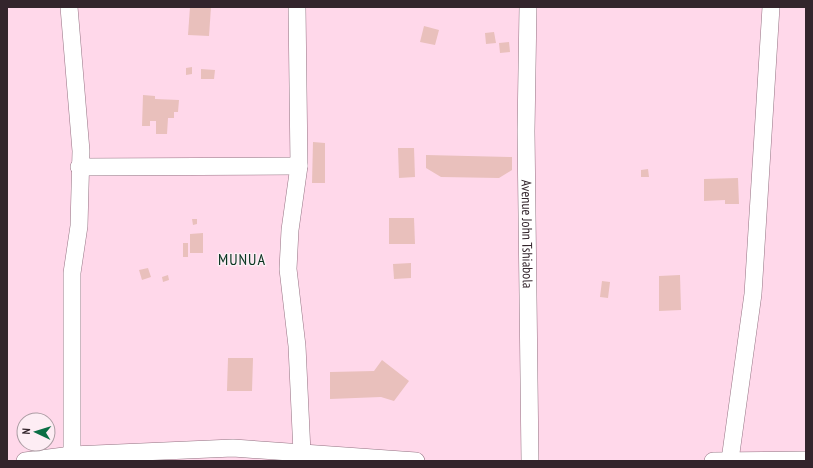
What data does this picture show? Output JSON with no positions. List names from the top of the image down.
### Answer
{
  "streets": {
    "street": ["Avenue John Tshiabola"]
  },
  "districts": ["MUNUA"],
  "north": "left"
}
